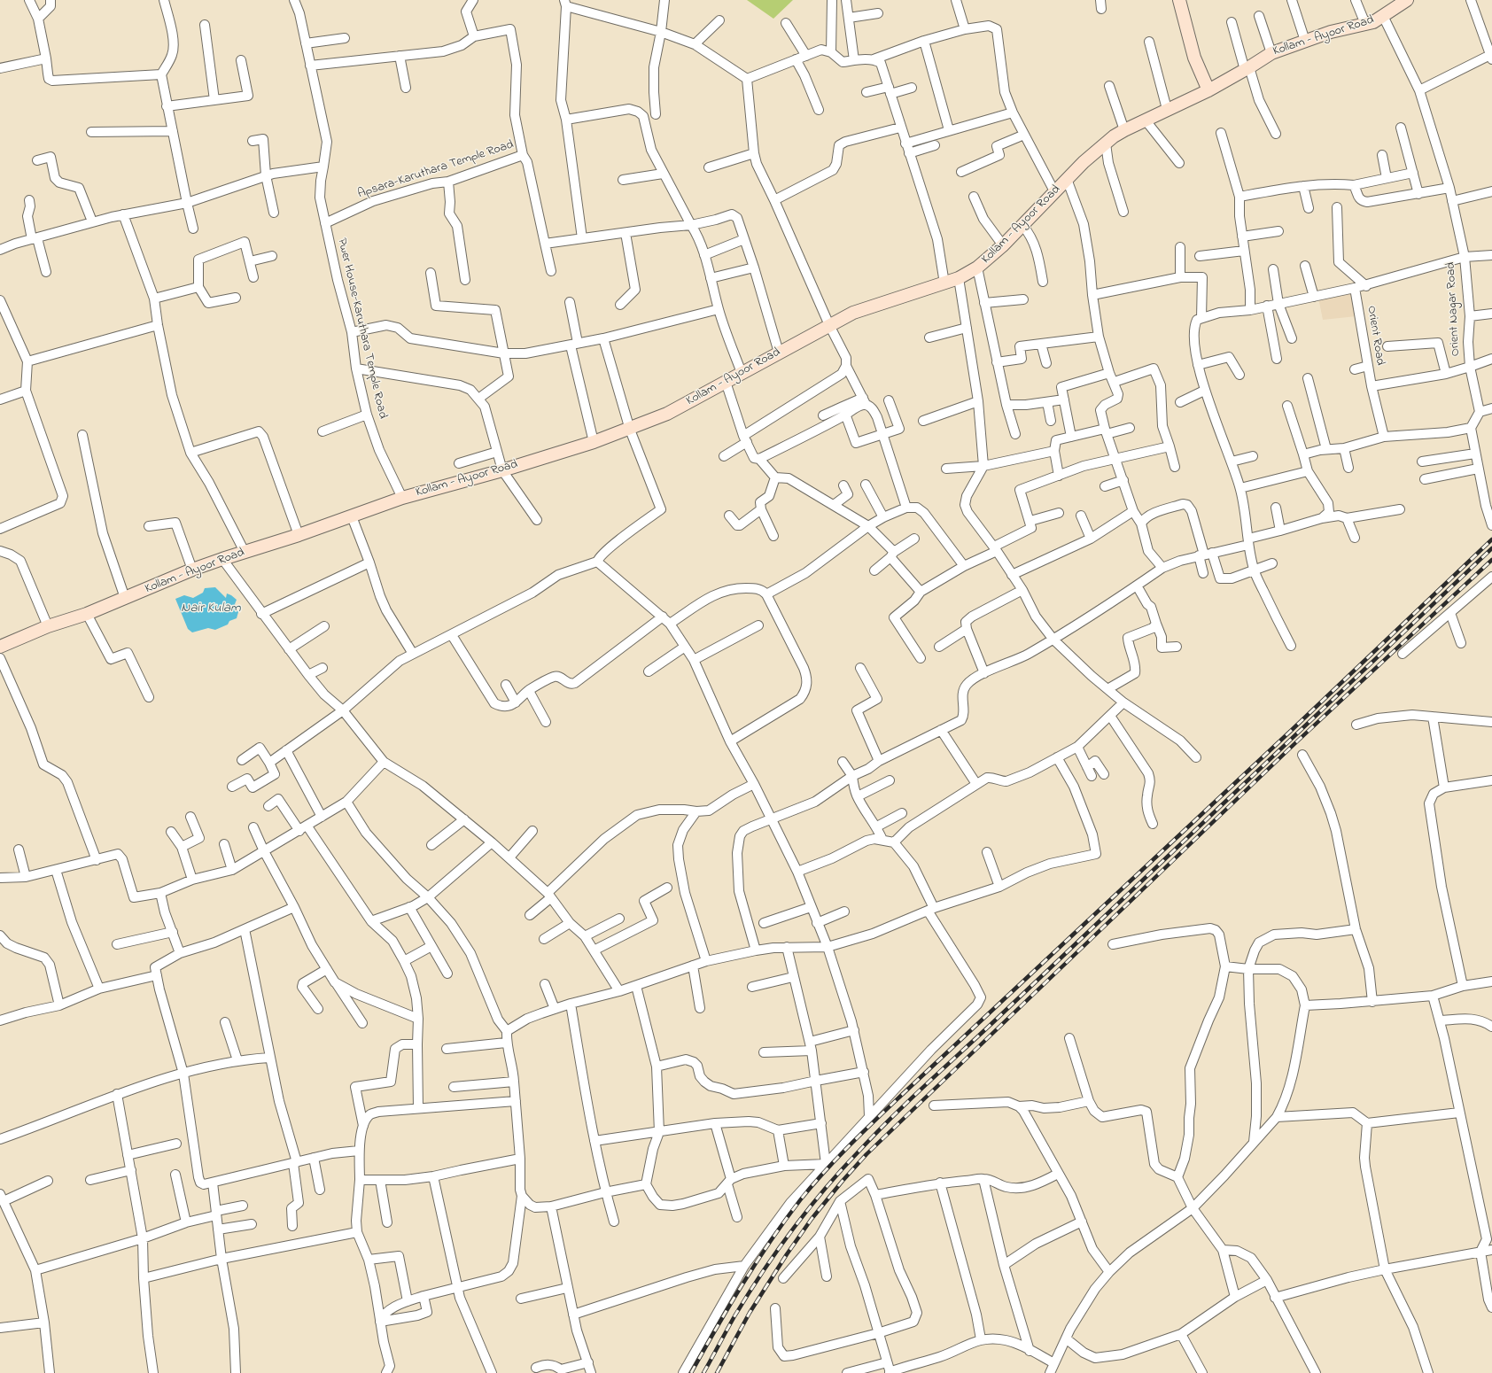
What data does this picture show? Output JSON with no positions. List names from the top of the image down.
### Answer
{
  "streets": {
    "main road": ["Kollam - Ayoor Road"],
    "street": [
      "Apsara-Karuthara Temple Road",
      "Orient Nagar Road",
      "Pwer House-Karuthara Temple Road",
      "Orient Road"
    ]
  },
  "crossings": [
    ["Kollam - Ayoor Road", "Orient Nagar Road"],
    ["Kollam - Ayoor Road", "Pwer House-Karuthara Temple Road"],
    ["Apsara-Karuthara Temple Road", "Pwer House-Karuthara Temple Road"]
  ],
  "water": ["Nair Kulam"]
}
